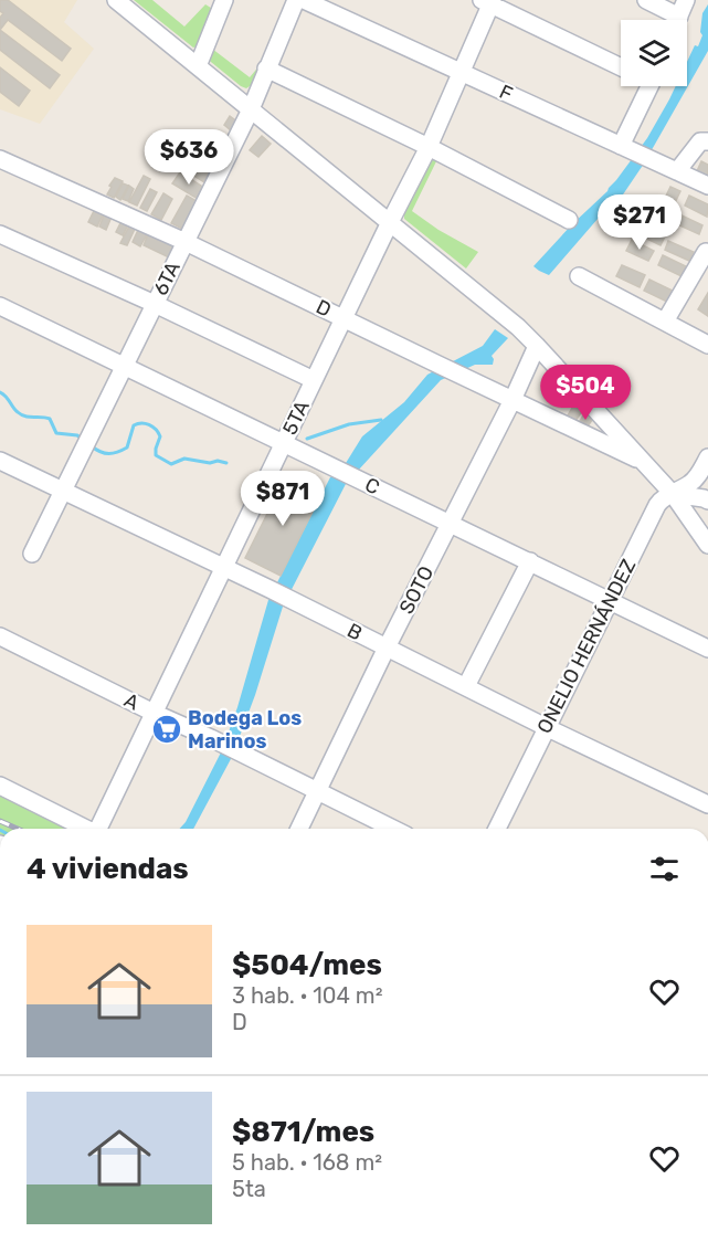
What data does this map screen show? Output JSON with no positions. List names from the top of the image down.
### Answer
{
  "streets": {
    "street": [
      "F",
      "6TA",
      "D",
      "5TA",
      "C",
      "SOTO",
      "B",
      "ONELIO HERNÁNDEZ",
      "A"
    ]
  },
  "crossings": [
    ["F", "5TA"],
    ["6TA", "D"],
    ["6TA", "C"],
    ["6TA", "B"],
    ["D", "5TA"],
    ["D", "SOTO"],
    ["5TA", "C"],
    ["5TA", "B"],
    ["5TA", "A"],
    ["C", "SOTO"],
    ["C", "ONELIO HERNÁNDEZ"],
    ["SOTO", "B"],
    ["SOTO", "A"],
    ["B", "ONELIO HERNÁNDEZ"]
  ],
  "places": {
    "supermarket": ["Bodega Los Marinos"]
  },
  "page": {
    "price": [
      "$636",
      "$271",
      "$504",
      "$871"
    ],
    "heading": "4 viviendas",
    "list": [
      {
        "name": "$504/mes",
        "note": "3 hab. · 104 m² · D"
      },
      {
        "name": "$871/mes",
        "note": "5 hab. · 168 m² · 5ta"
      }
    ]
  }
}
